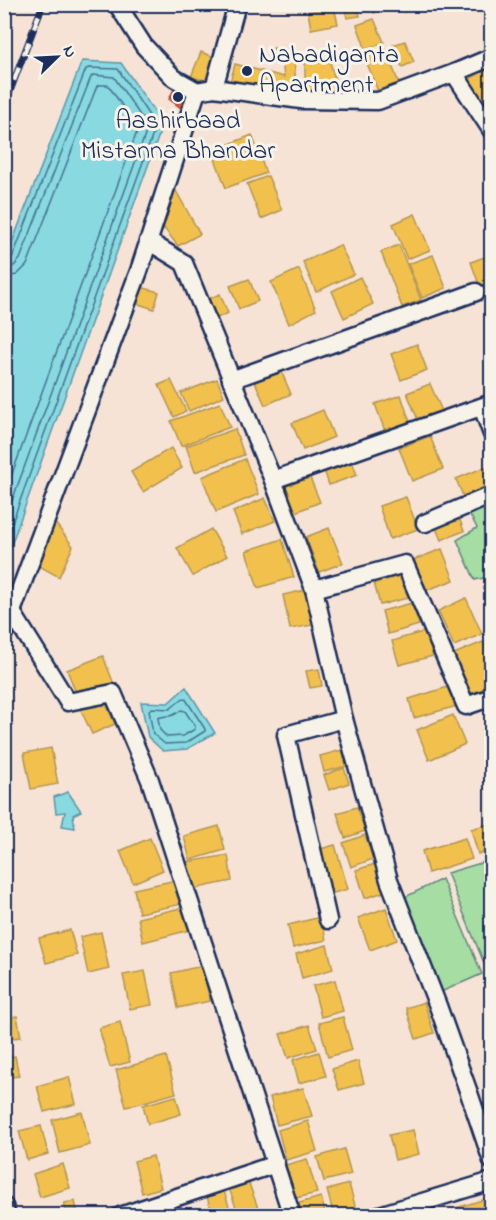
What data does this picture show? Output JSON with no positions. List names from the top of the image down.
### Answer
{
  "places": ["Nabadiganta Apartment", "Aashirbaad Mistanna Bhandar"],
  "north": "top right"
}
